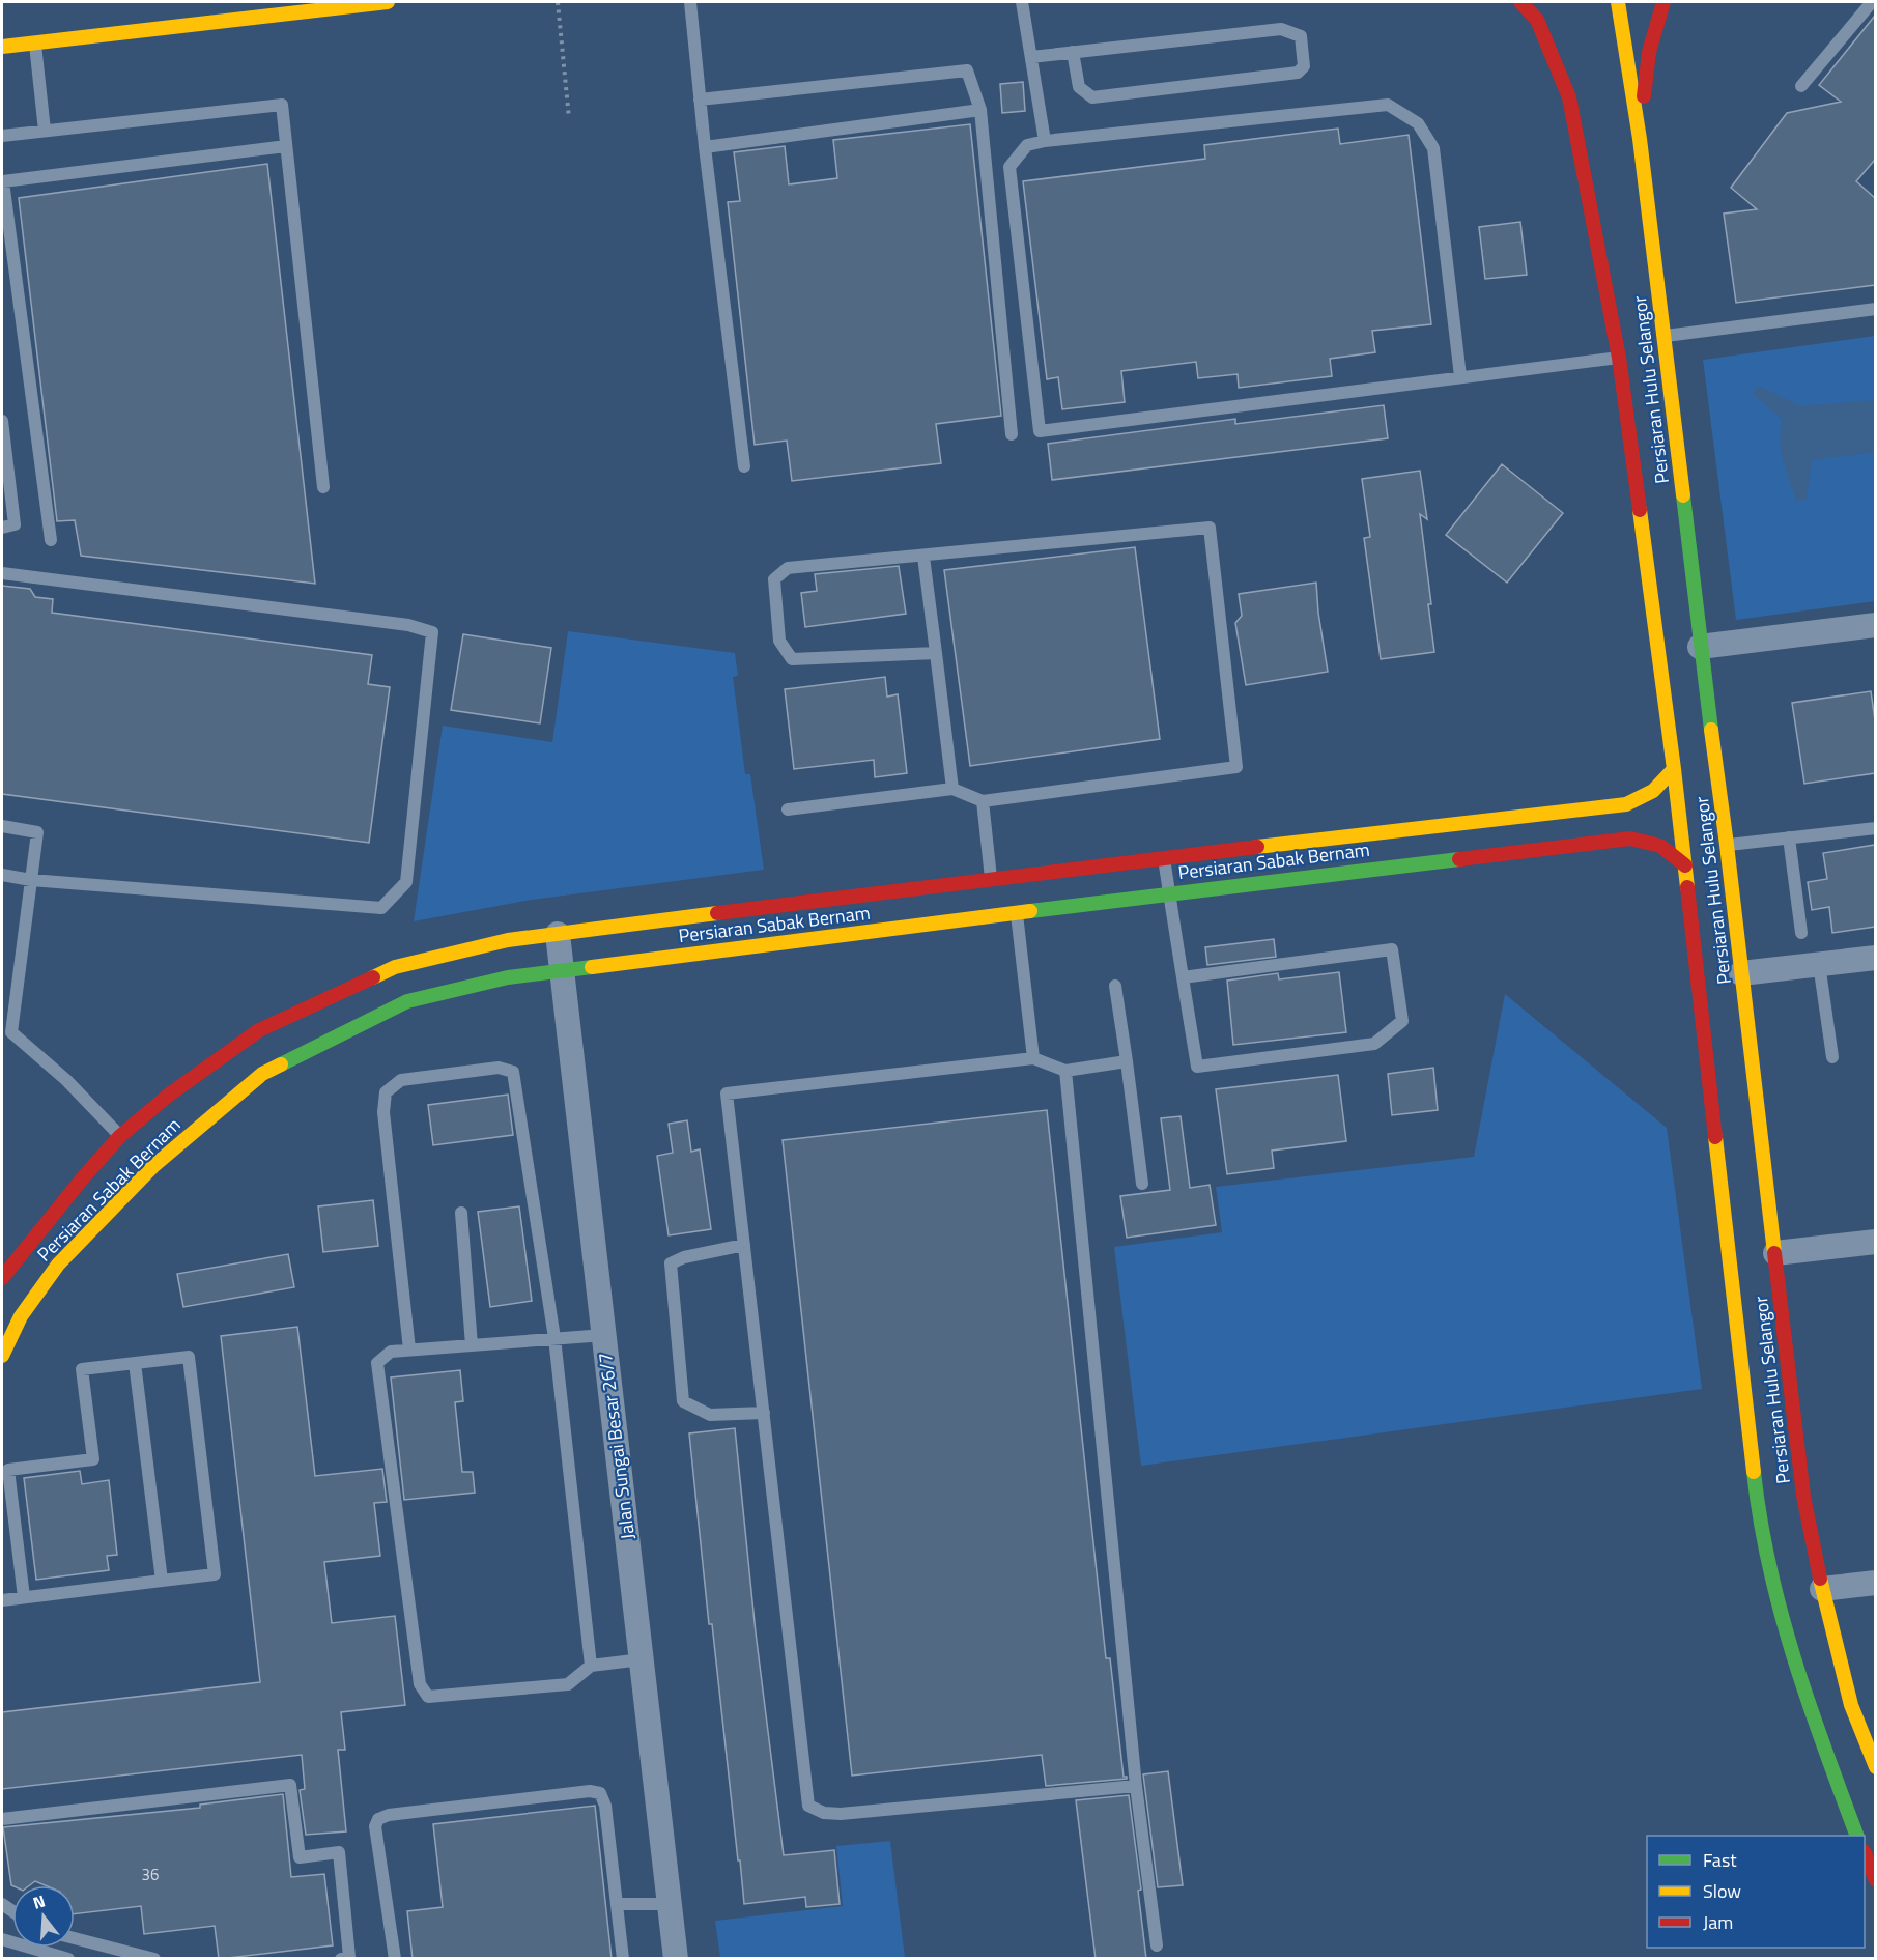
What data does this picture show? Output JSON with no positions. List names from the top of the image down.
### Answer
{
  "streets": {
    "main road": ["Persiaran Hulu Selangor", "Persiaran Sabak Bernam"],
    "street": ["Jalan Sungai Besar 26/7"]
  },
  "crossings": [
    ["Persiaran Hulu Selangor", "Persiaran Sabak Bernam"],
    ["Persiaran Sabak Bernam", "Jalan Sungai Besar 26/7"]
  ],
  "house_numbers": ["36"],
  "legend": ["Fast", "Slow", "Jam"],
  "north": "top"
}
